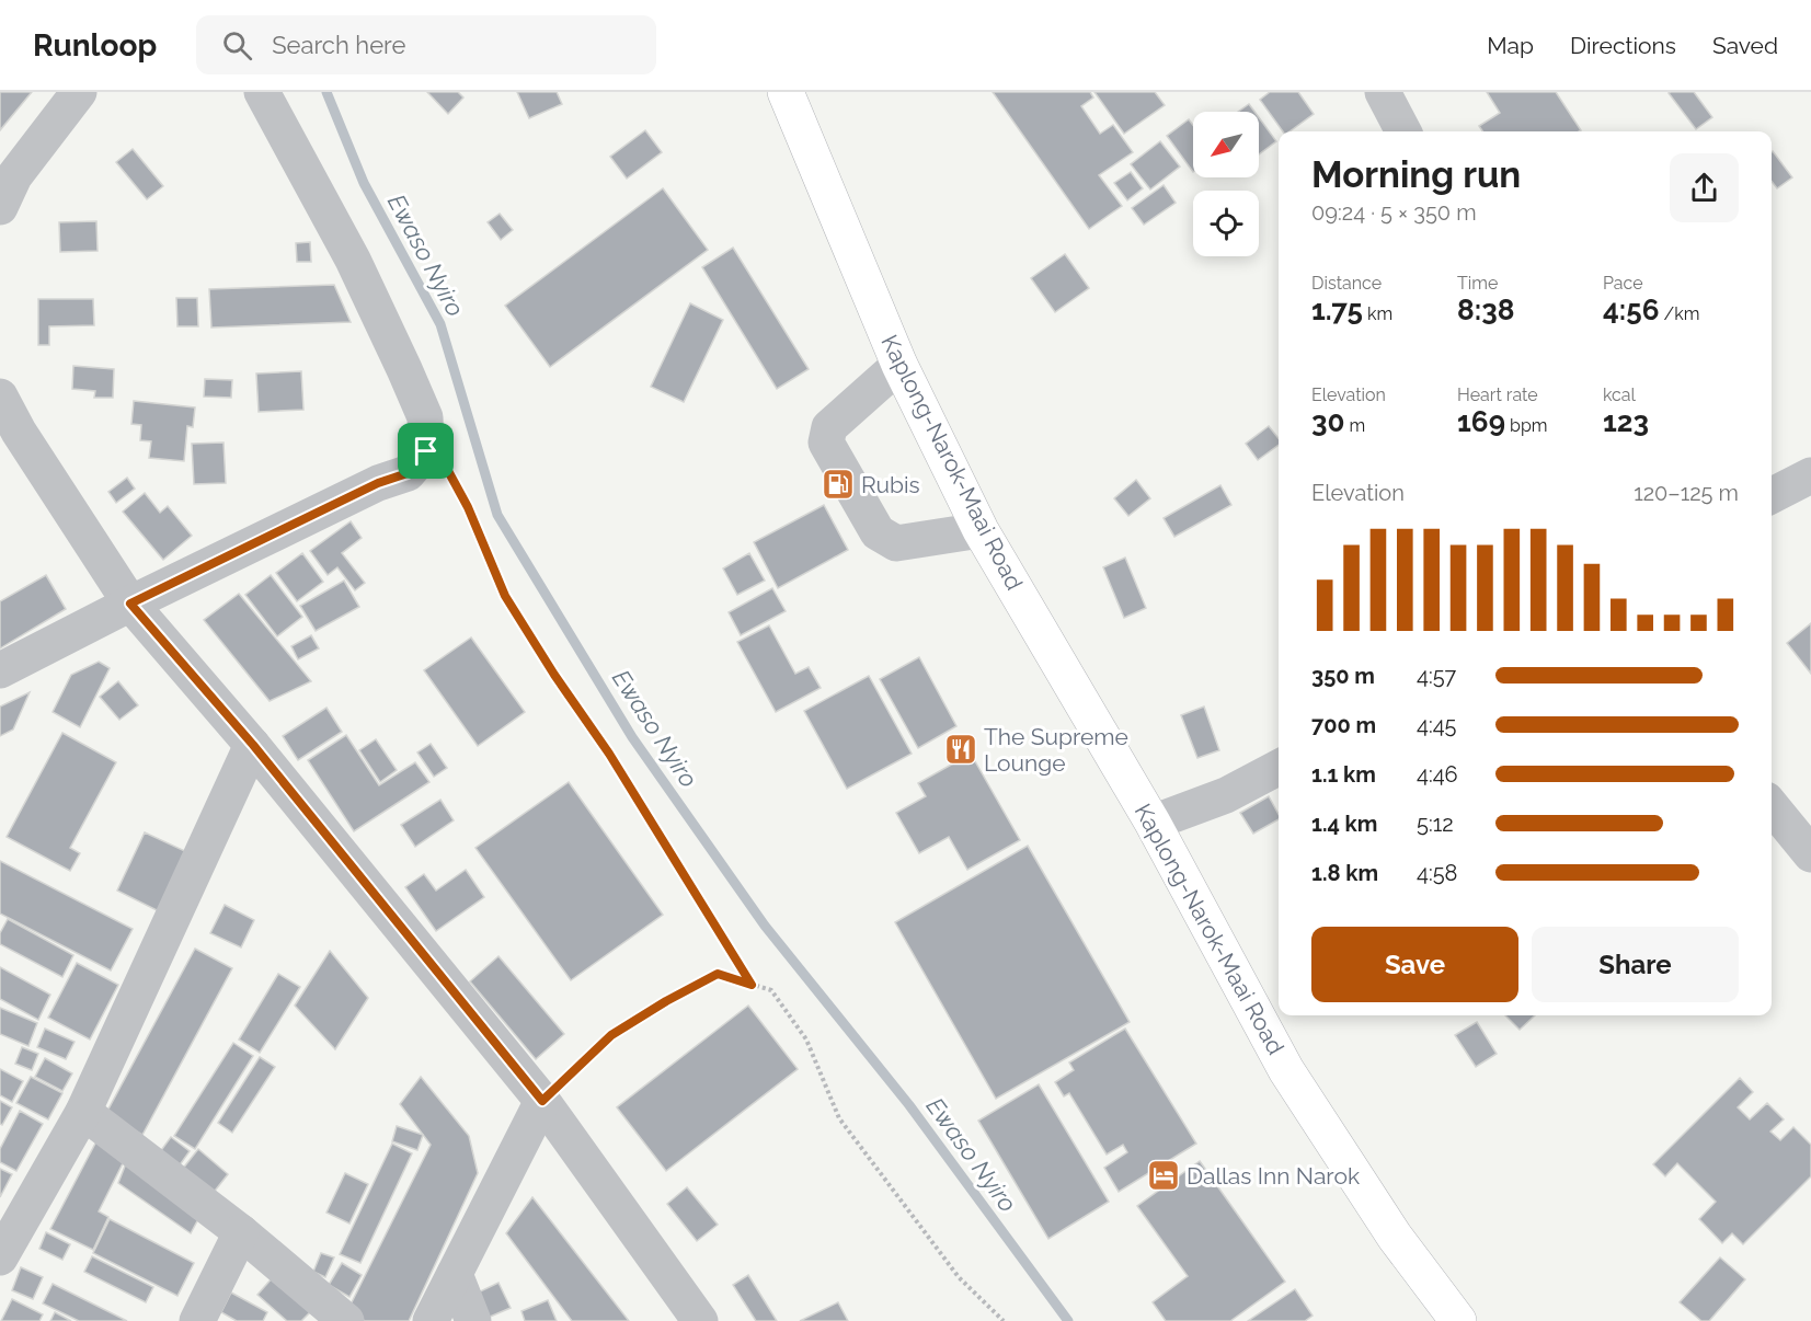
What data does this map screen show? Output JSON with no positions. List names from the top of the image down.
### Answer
{
  "streets": {
    "highway": ["Kaplong-Narok-Maai Road"]
  },
  "water": ["Ewaso Nyiro"],
  "places": {
    "fuel station": ["Rubis"],
    "restaurant": ["The Supreme Lounge"],
    "hotel": ["Dallas Inn Narok"]
  },
  "north": "bottom left",
  "page": {
    "header": "Runloop",
    "search": "Search here",
    "nav": ["Map", "Directions", "Saved"],
    "heading": ["Morning run", "09:24 · 5 × 350 m"],
    "stats": [
      ["Distance", "1.75 km"],
      ["Time", "8:38"],
      ["Pace", "4:56 /km"],
      ["Elevation", "30 m"],
      ["Heart rate", "169 bpm"],
      ["kcal", "123"]
    ],
    "chart": ["Elevation", "120–125 m"],
    "list": [
      {
        "name": "350 m",
        "note": "4:57"
      },
      {
        "name": "700 m",
        "note": "4:45"
      },
      {
        "name": "1.1 km",
        "note": "4:46"
      },
      {
        "name": "1.4 km",
        "note": "5:12"
      },
      {
        "name": "1.8 km",
        "note": "4:58"
      }
    ],
    "buttons": ["Save", "Share"]
  }
}
